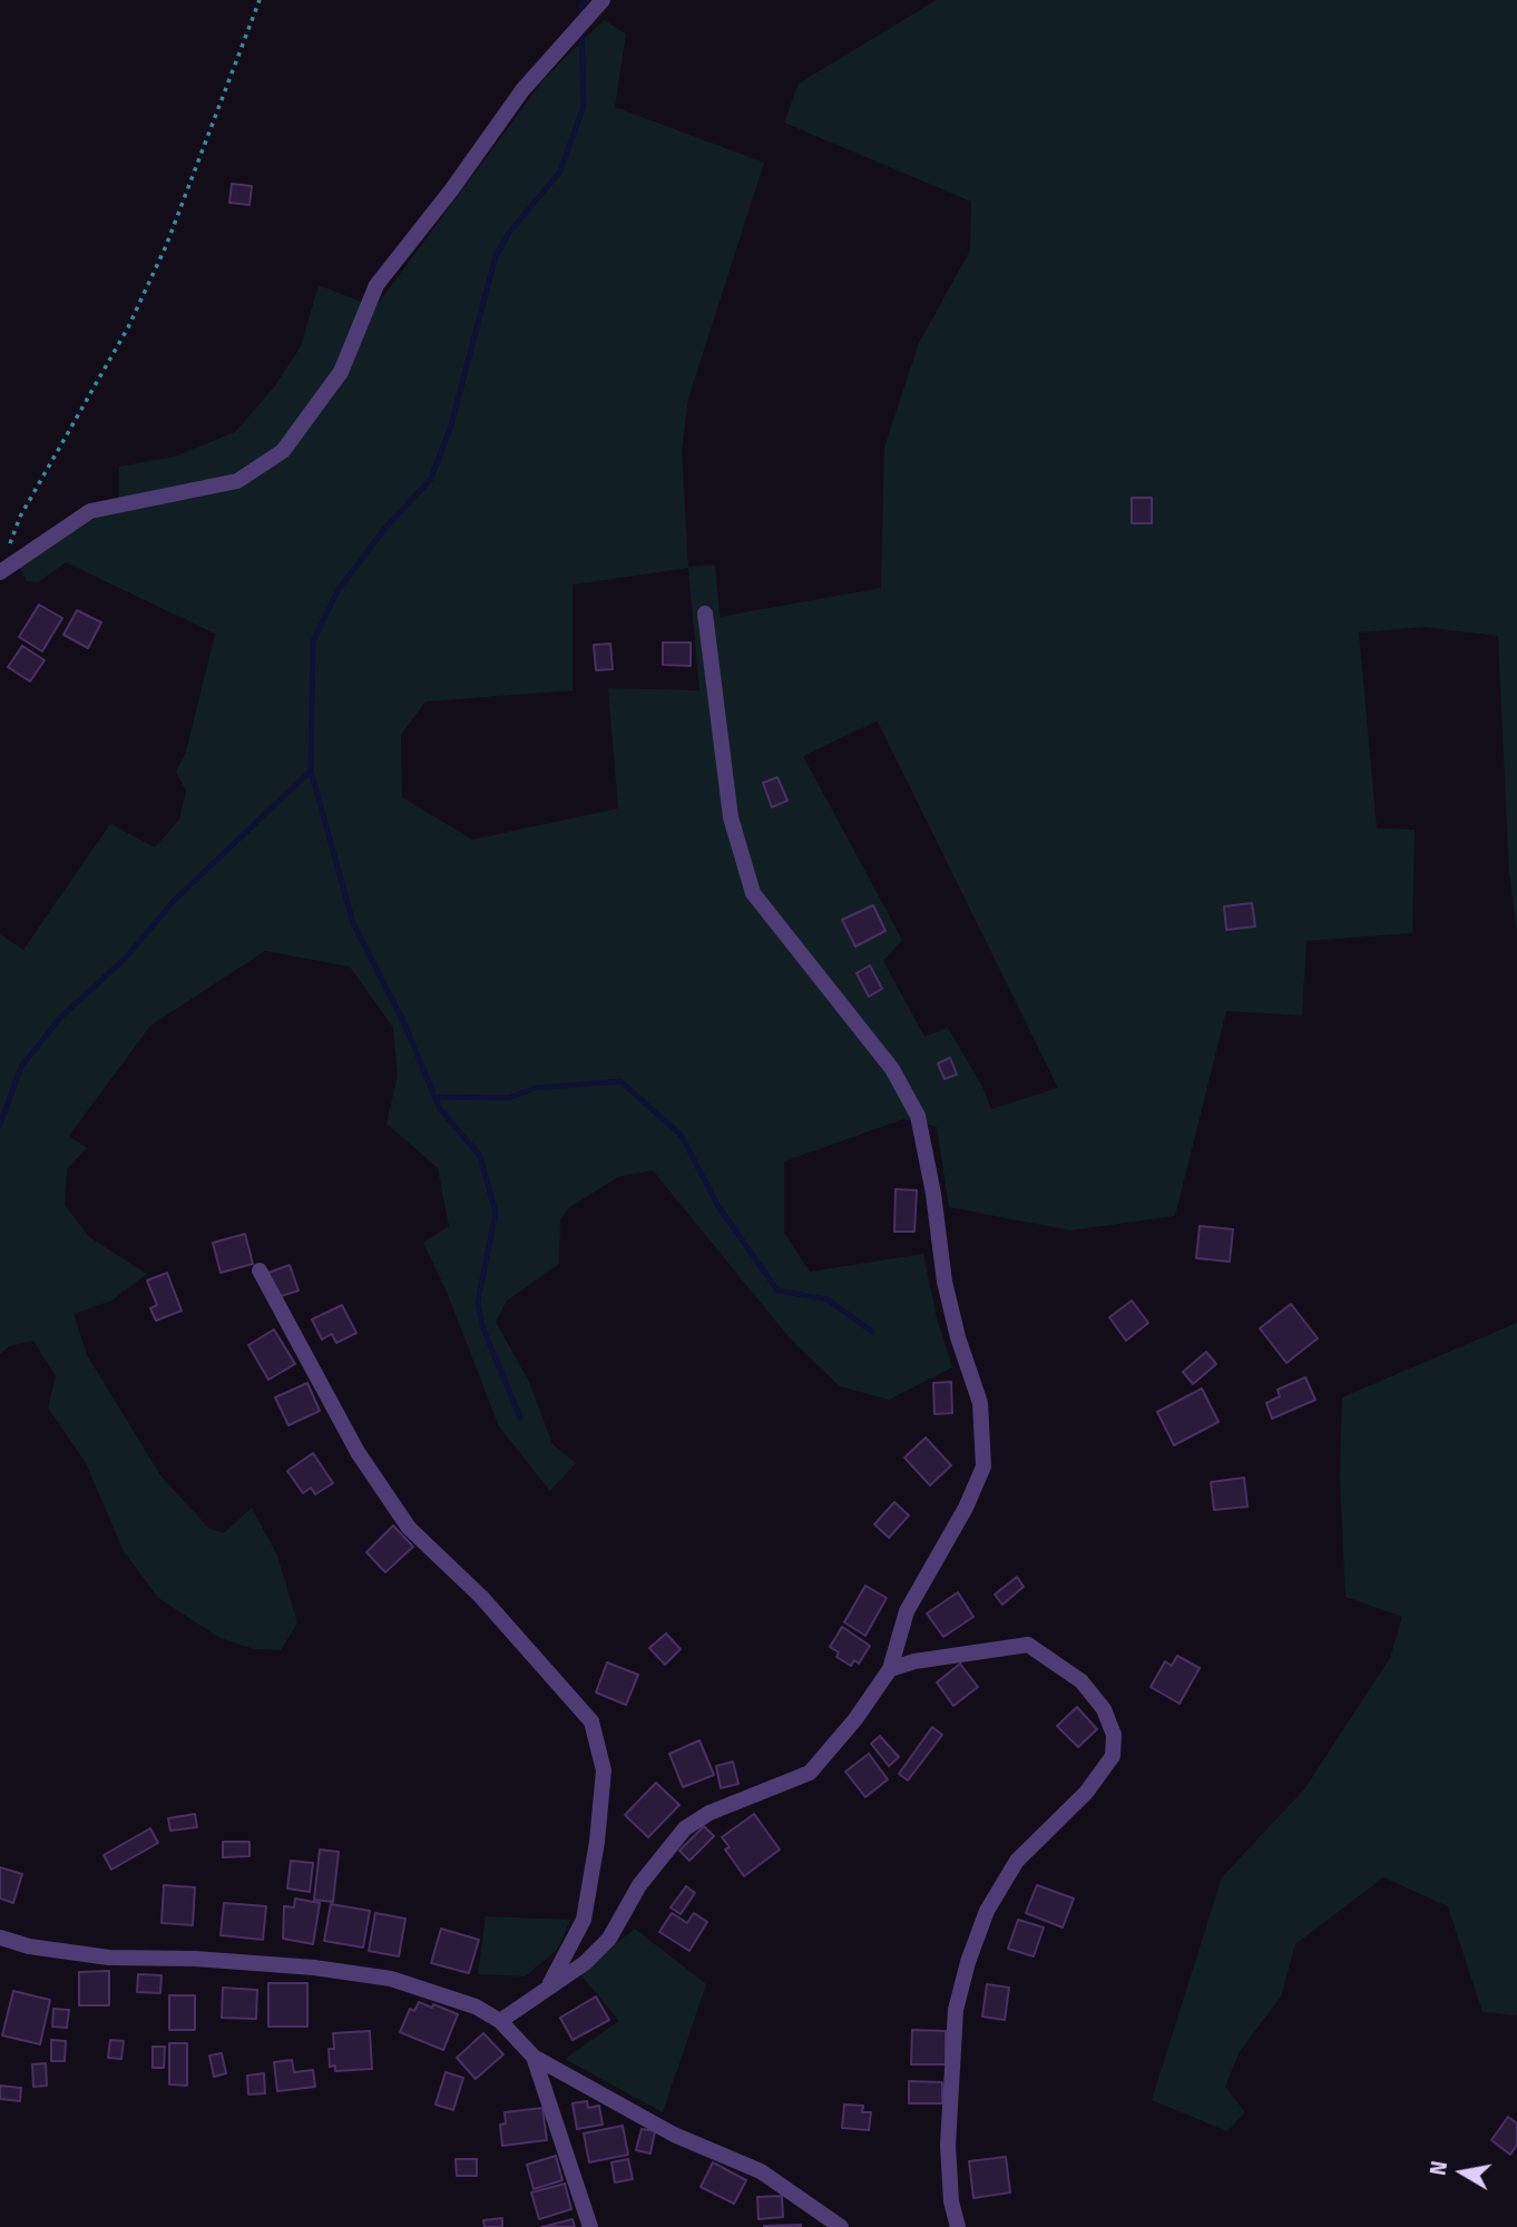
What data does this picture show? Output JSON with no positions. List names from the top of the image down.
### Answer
{
  "north": "left"
}
